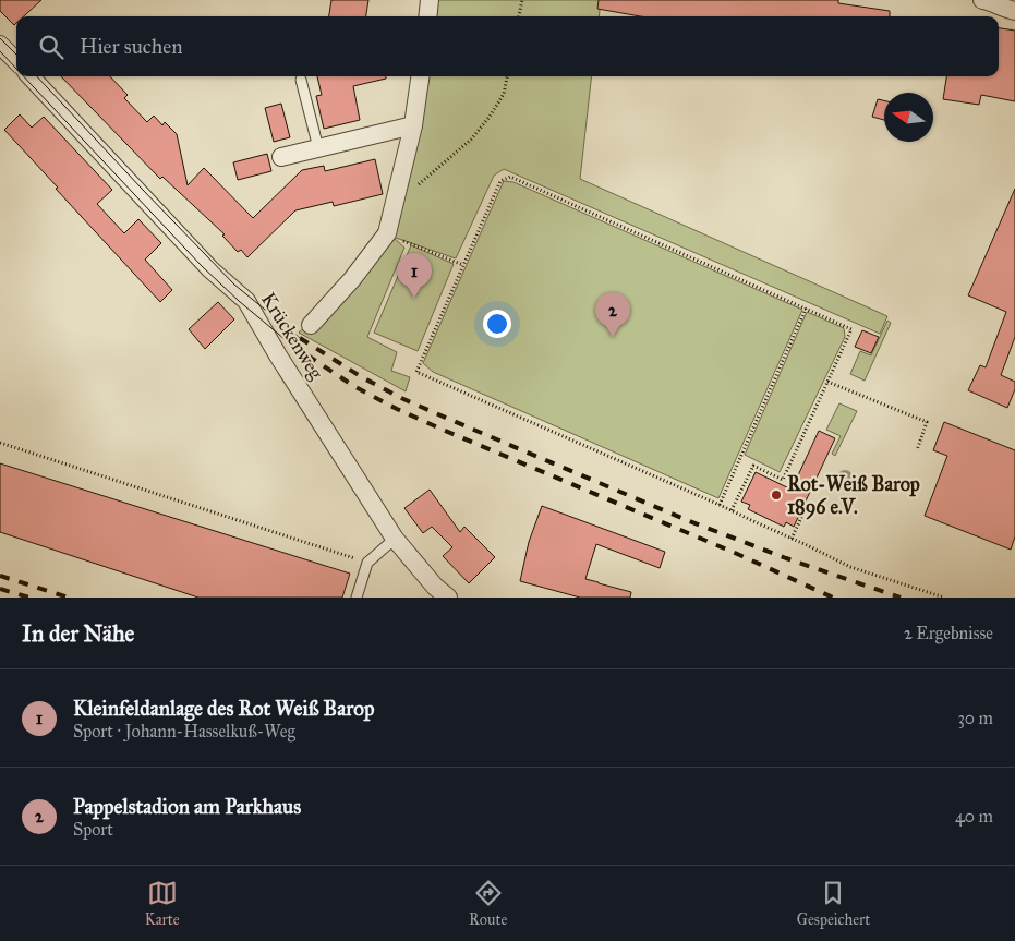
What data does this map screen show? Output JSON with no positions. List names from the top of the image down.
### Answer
{
  "streets": {
    "street": ["Krückenweg"]
  },
  "places": ["Rot-Weiß Barop 1896 e.V."],
  "north": "left",
  "page": {
    "search": "Hier suchen",
    "pins": ["1", "2"],
    "heading": ["In der Nähe", "2 Ergebnisse"],
    "list": [
      {
        "mark": "1",
        "name": "Kleinfeldanlage des Rot Weiß Barop",
        "note": "Sport · Johann-Hasselkuß-Weg",
        "value": "30 m"
      },
      {
        "mark": "2",
        "name": "Pappelstadion am Parkhaus",
        "note": "Sport",
        "value": "40 m"
      }
    ],
    "nav": ["Karte", "Route", "Gespeichert"]
  }
}
